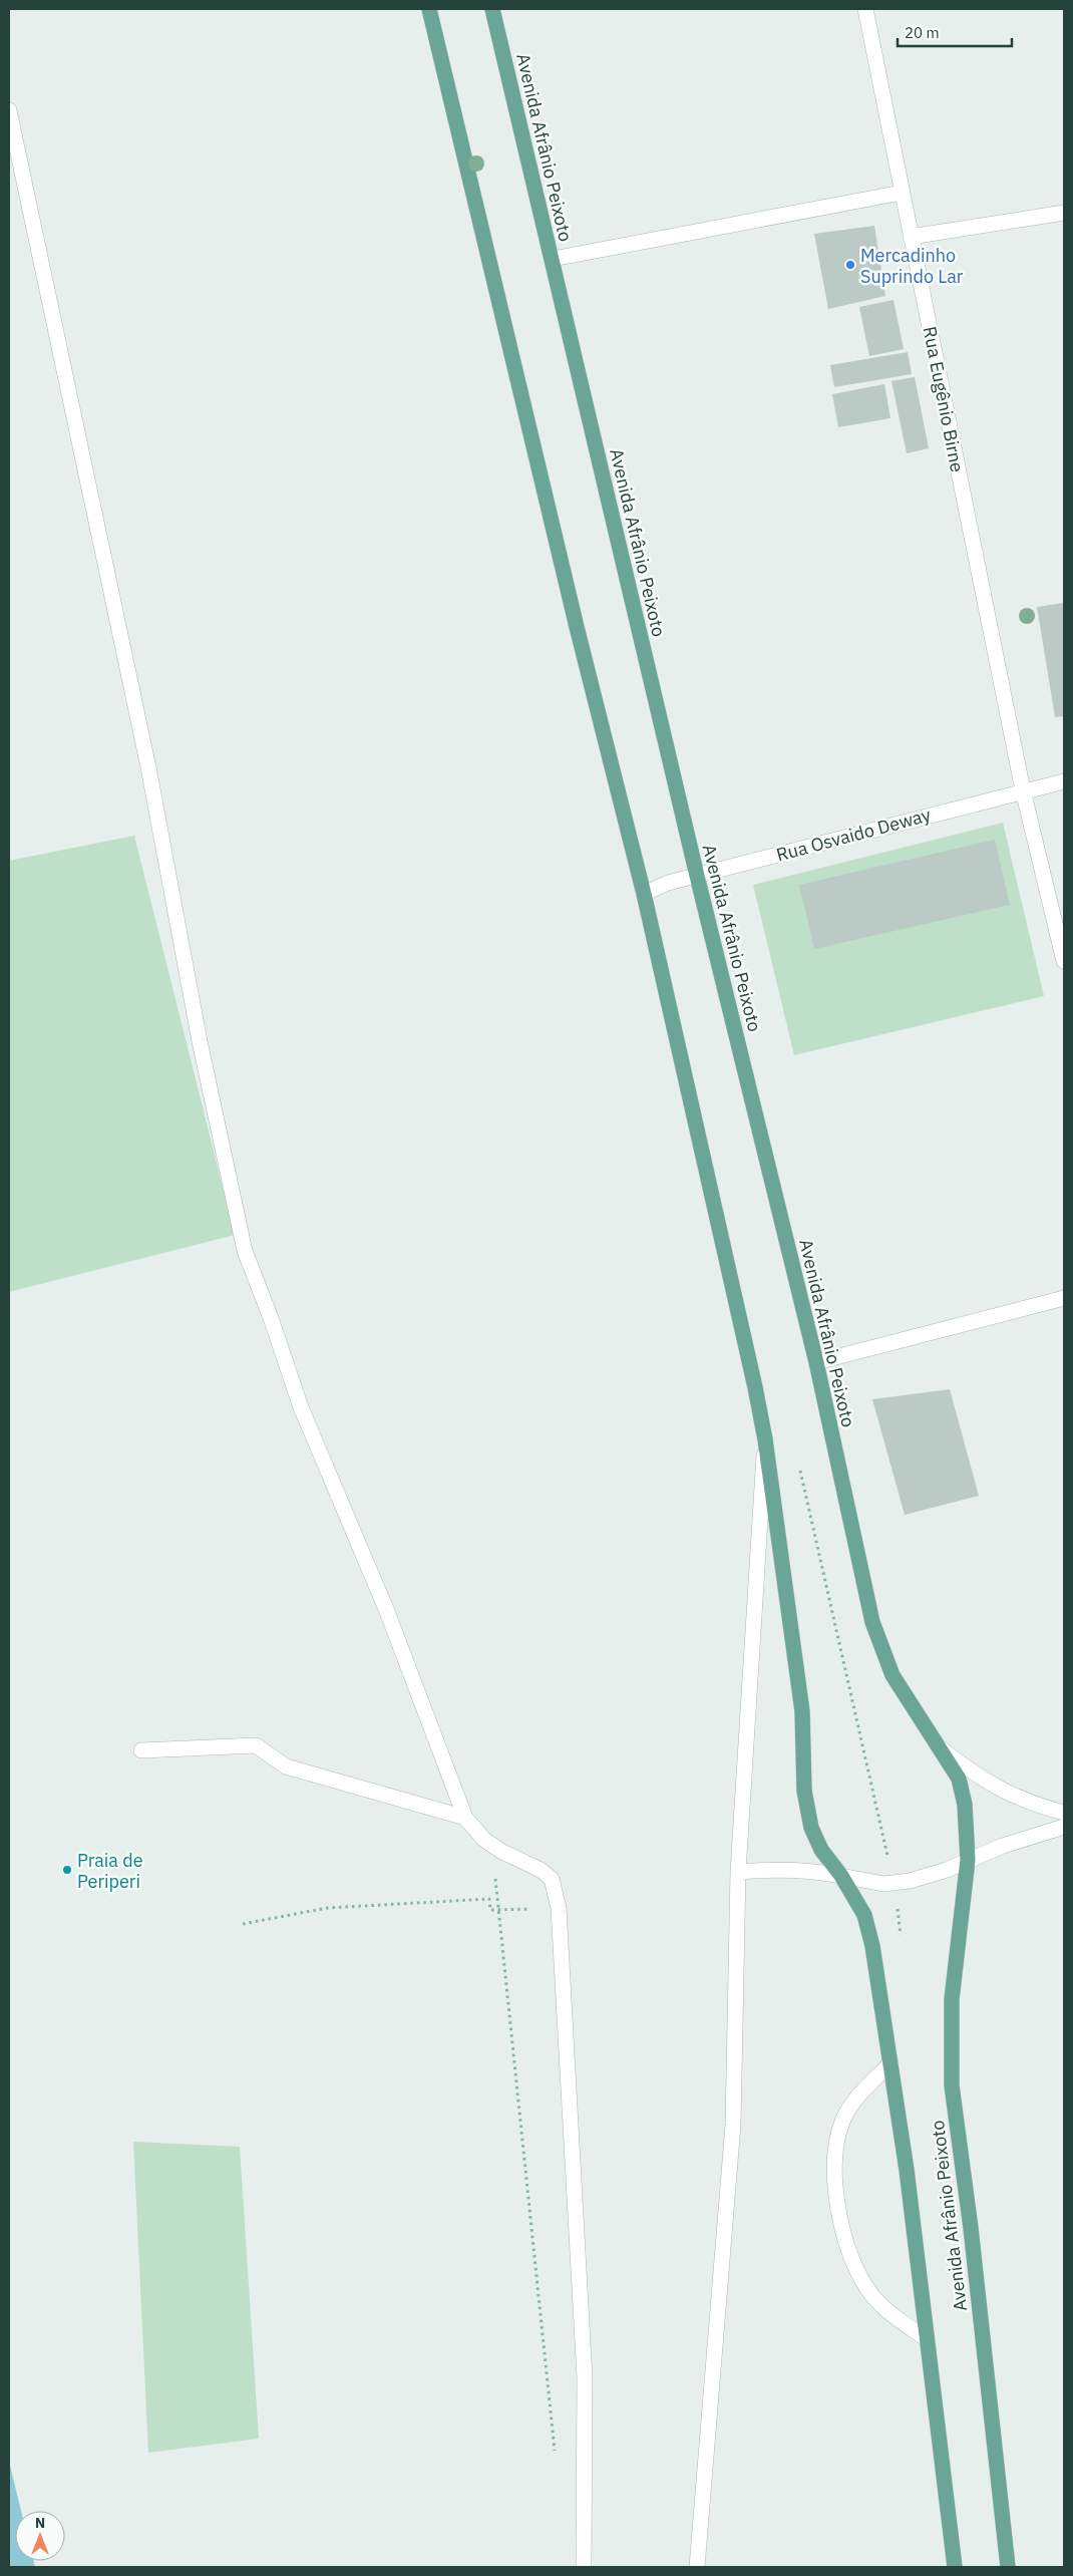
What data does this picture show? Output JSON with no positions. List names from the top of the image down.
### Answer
{
  "streets": {
    "main road": ["Avenida Afrânio Peixoto"],
    "street": ["Rua Eugênio Birne", "Rua Osvaido Deway"]
  },
  "crossings": [
    ["Avenida Afrânio Peixoto", "Rua Osvaido Deway"],
    ["Rua Eugênio Birne", "Rua Osvaido Deway"]
  ],
  "places": ["Mercadinho Suprindo Lar", "Praia de Periperi"],
  "scale_bar": "20 m",
  "north": "top"
}
